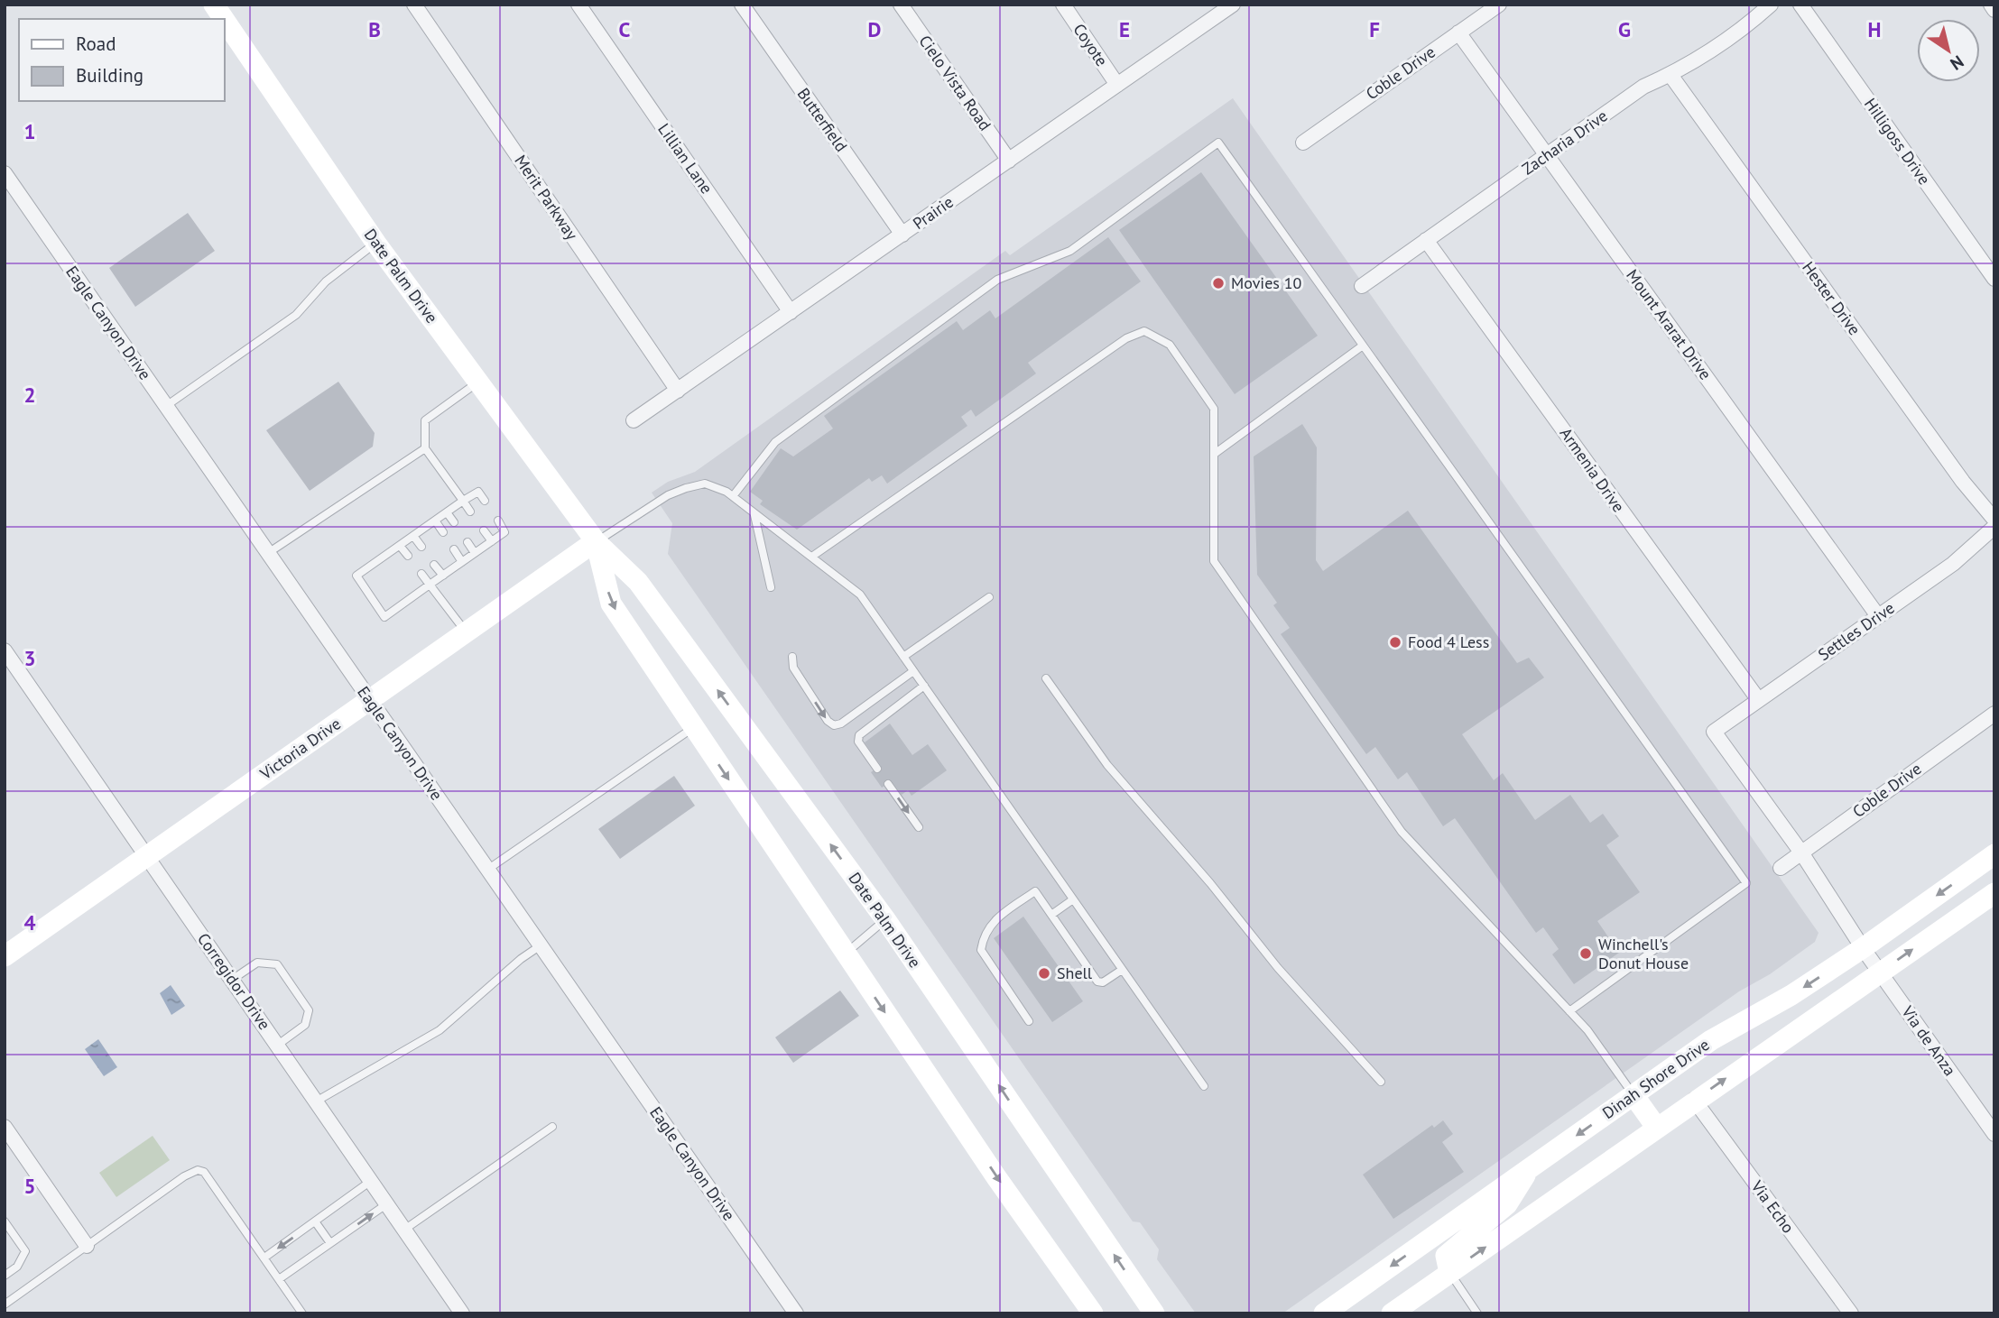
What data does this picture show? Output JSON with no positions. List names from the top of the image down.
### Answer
{
  "streets": {
    "main road": ["Date Palm Drive", "Victoria Drive", "Dinah Shore Drive"],
    "street": [
      "Coyote",
      "Coble Drive",
      "Cielo Vista Road",
      "Butterfield",
      "Hilligoss Drive",
      "Zacharia Drive",
      "Lillian Lane",
      "Merit Parkway",
      "Prairie",
      "Hester Drive",
      "Eagle Canyon Drive",
      "Mount Ararat Drive",
      "Armenia Drive",
      "Settles Drive",
      "Corregidor Drive",
      "Via de Anza",
      "Via Echo"
    ]
  },
  "crossings": [
    ["Coyote", "Prairie"],
    ["Coble Drive", "Mount Ararat Drive"],
    ["Coble Drive", "Via de Anza"],
    ["Cielo Vista Road", "Prairie"],
    ["Butterfield", "Prairie"],
    ["Zacharia Drive", "Hester Drive"],
    ["Zacharia Drive", "Mount Ararat Drive"],
    ["Zacharia Drive", "Armenia Drive"],
    ["Lillian Lane", "Prairie"],
    ["Merit Parkway", "Prairie"],
    ["Date Palm Drive", "Victoria Drive"],
    ["Eagle Canyon Drive", "Victoria Drive"],
    ["Mount Ararat Drive", "Settles Drive"],
    ["Armenia Drive", "Settles Drive"],
    ["Settles Drive", "Via de Anza"],
    ["Victoria Drive", "Corregidor Drive"],
    ["Via de Anza", "Dinah Shore Drive"]
  ],
  "places": [
    "Movies 10",
    "Food 4 Less",
    "Winchell's Donut House",
    "Shell"
  ],
  "legend": ["Road", "Building"],
  "north": "bottom right",
  "grid": {
    "columns": [
      "B",
      "C",
      "D",
      "E",
      "F",
      "G",
      "H"
    ],
    "rows": [
      "1",
      "2",
      "3",
      "4",
      "5"
    ]
  }
}
